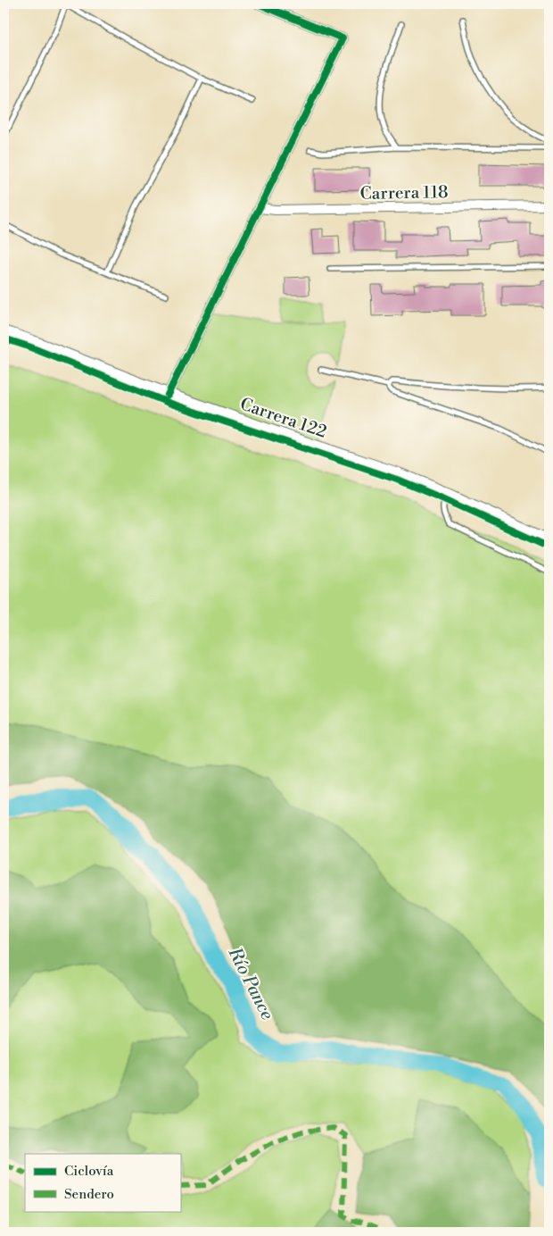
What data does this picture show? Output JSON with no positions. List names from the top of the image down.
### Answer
{
  "streets": {
    "street": ["Carrera 118", "Carrera 122"]
  },
  "water": ["Río Pance"],
  "legend": ["Ciclovía", "Sendero"]
}
